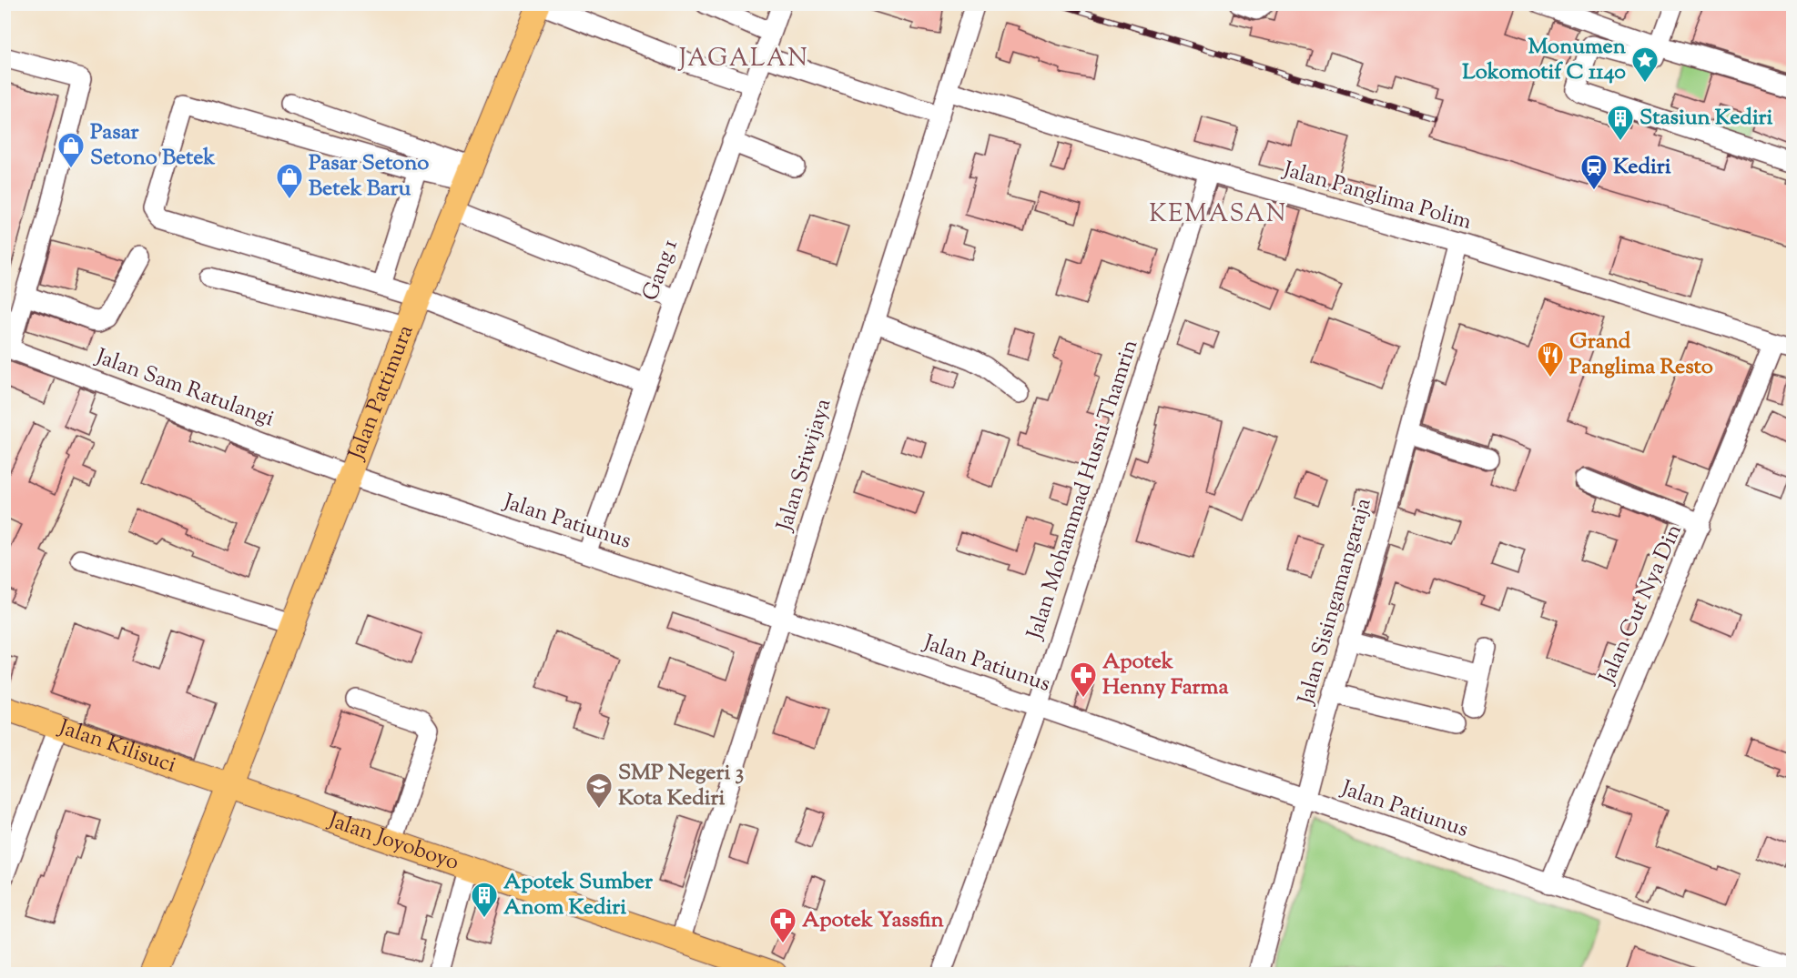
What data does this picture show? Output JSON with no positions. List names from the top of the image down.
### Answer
{
  "streets": {
    "main road": ["Jalan Pattimura", "Jalan Kilisuci", "Jalan Joyoboyo"],
    "street": [
      "Jalan Panglima Polim",
      "Gang 1",
      "Jalan Sam Ratulangi",
      "Jalan Sriwijaya",
      "Jalan Mohammad Husni Thamrin",
      "Jalan Patiunus",
      "Jalan Sisingamangaraja",
      "Jalan Cut Nya Din"
    ]
  },
  "crossings": [
    ["Jalan Panglima Polim", "Jalan Sriwijaya"],
    ["Jalan Panglima Polim", "Jalan Mohammad Husni Thamrin"],
    ["Jalan Panglima Polim", "Jalan Sisingamangaraja"],
    ["Jalan Panglima Polim", "Jalan Cut Nya Din"],
    ["Gang 1", "Jalan Patiunus"],
    ["Jalan Sam Ratulangi", "Jalan Pattimura"],
    ["Jalan Sam Ratulangi", "Jalan Patiunus"],
    ["Jalan Pattimura", "Jalan Patiunus"],
    ["Jalan Pattimura", "Jalan Kilisuci"],
    ["Jalan Pattimura", "Jalan Joyoboyo"],
    ["Jalan Sriwijaya", "Jalan Patiunus"],
    ["Jalan Sriwijaya", "Jalan Joyoboyo"],
    ["Jalan Mohammad Husni Thamrin", "Jalan Patiunus"],
    ["Jalan Patiunus", "Jalan Sisingamangaraja"],
    ["Jalan Patiunus", "Jalan Cut Nya Din"],
    ["Jalan Kilisuci", "Jalan Joyoboyo"]
  ],
  "districts": ["JAGALAN", "KEMASAN"],
  "places": {
    "place": ["Monumen Lokomotif C 1140"],
    "building": ["Stasiun Kediri", "Apotek Sumber Anom Kediri"],
    "shop": ["Pasar Setono Betek", "Pasar Setono Betek Baru"],
    "station": ["Kediri"],
    "restaurant": ["Grand Panglima Resto"],
    "pharmacy": ["Apotek Henny Farma", "Apotek Yassfin"],
    "school or university": ["SMP Negeri 3 Kota Kediri"]
  }
}
